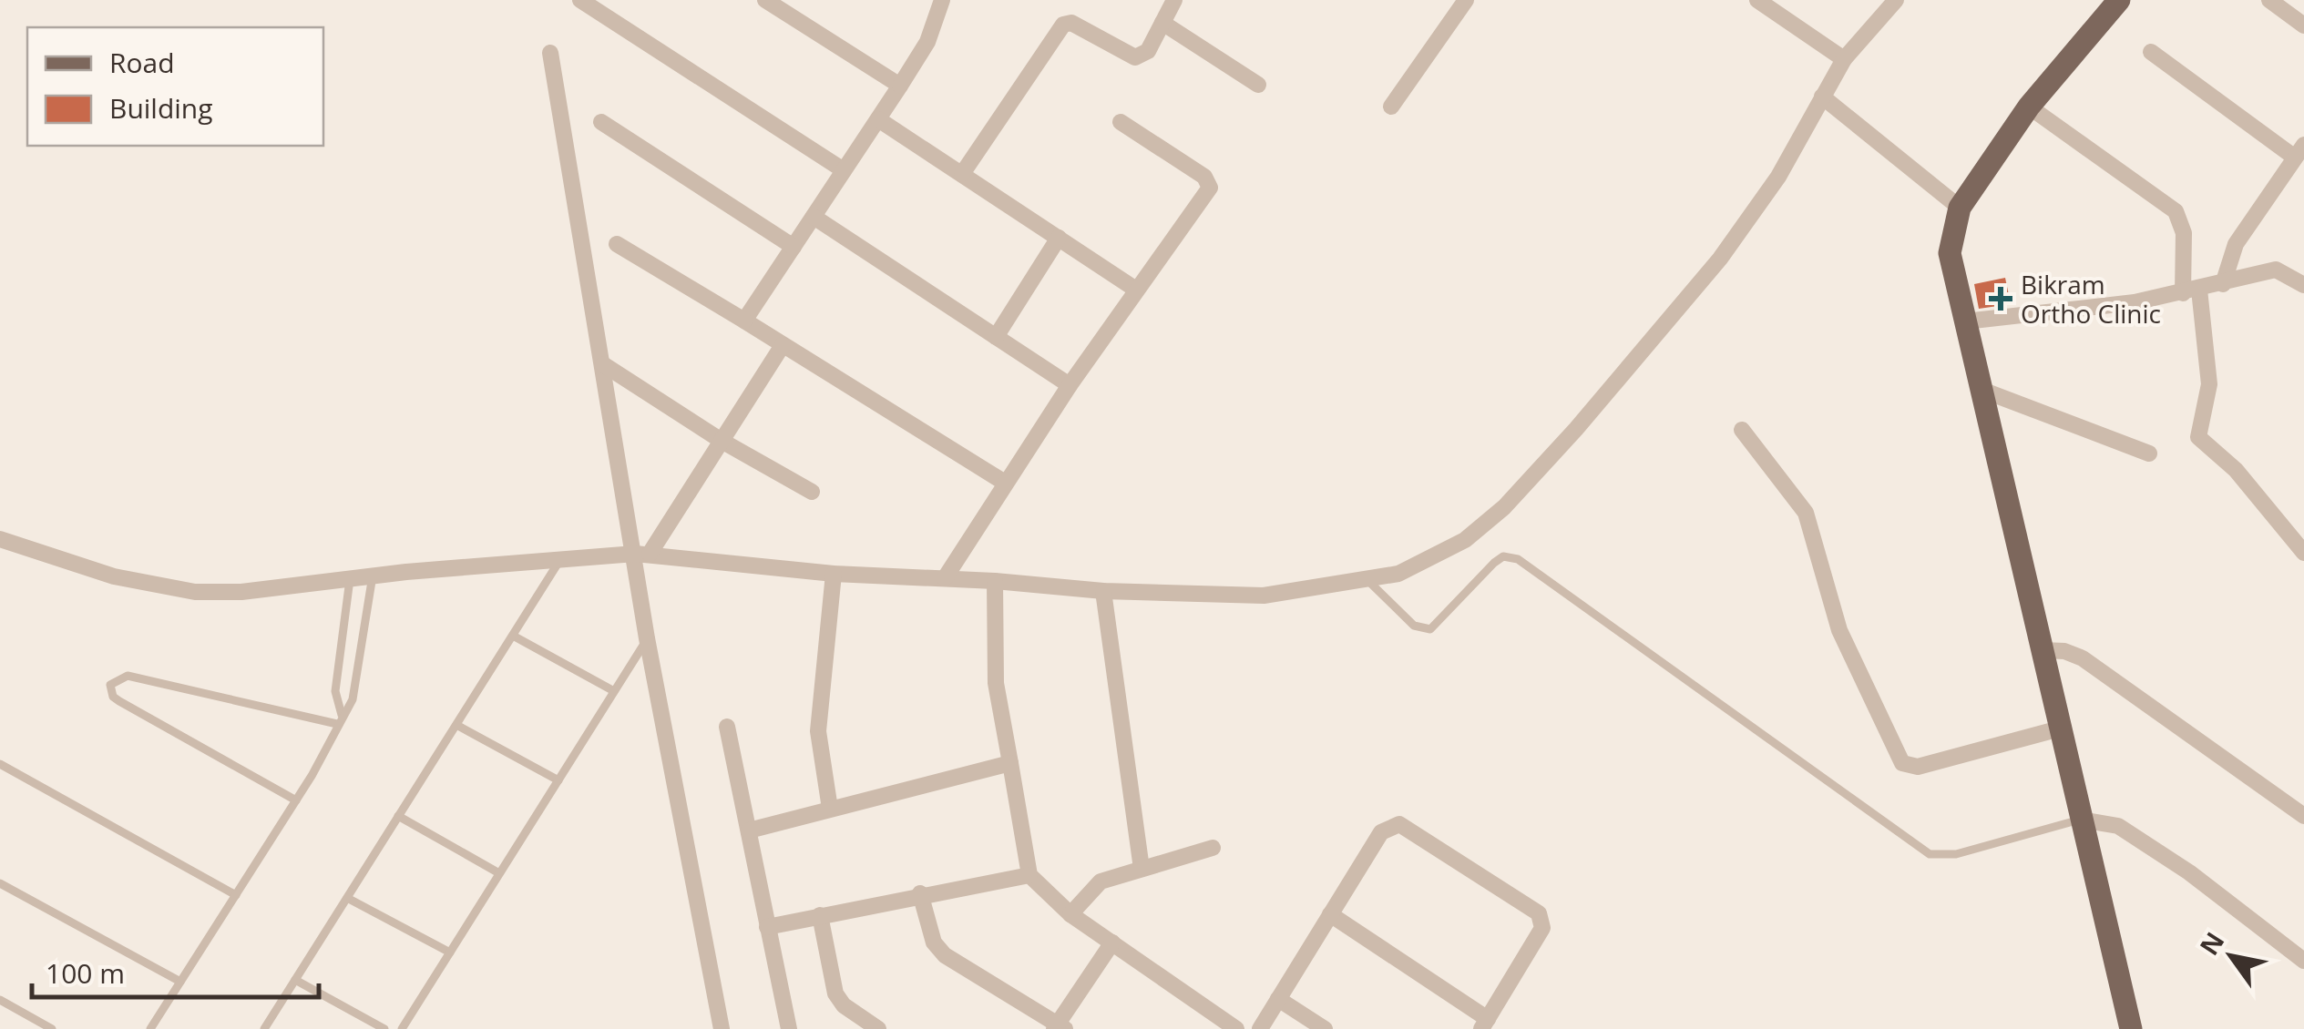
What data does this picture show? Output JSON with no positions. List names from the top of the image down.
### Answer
{
  "places": {
    "health": ["Bikram Ortho Clinic"]
  },
  "legend": ["Road", "Building"],
  "scale_bar": "100 m",
  "north": "top left"
}
